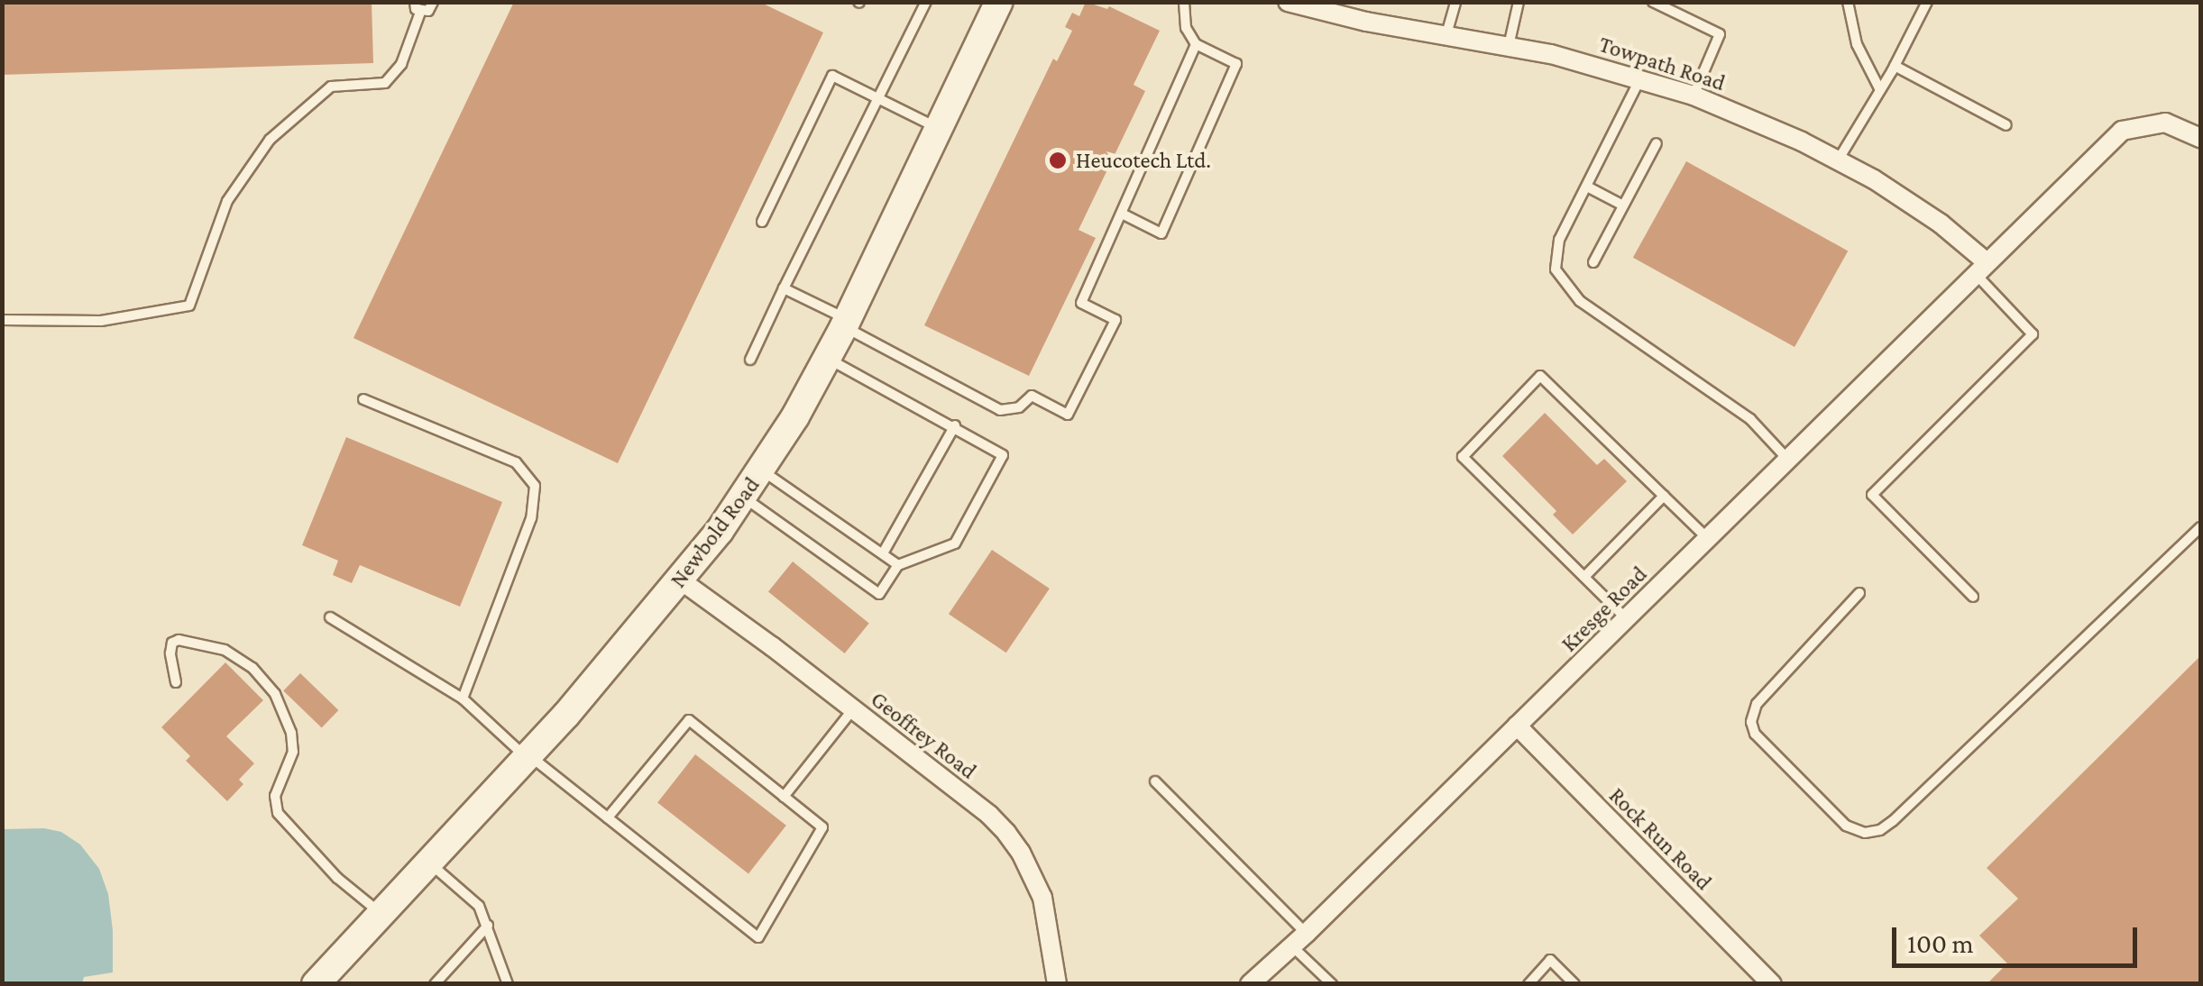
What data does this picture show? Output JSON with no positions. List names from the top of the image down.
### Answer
{
  "streets": {
    "main road": ["Newbold Road"],
    "street": [
      "Towpath Road",
      "Kresge Road",
      "Geoffrey Road",
      "Rock Run Road"
    ]
  },
  "crossings": [
    ["Towpath Road", "Kresge Road"],
    ["Newbold Road", "Geoffrey Road"],
    ["Kresge Road", "Rock Run Road"]
  ],
  "places": ["Heucotech Ltd."],
  "scale_bar": "100 m"
}
